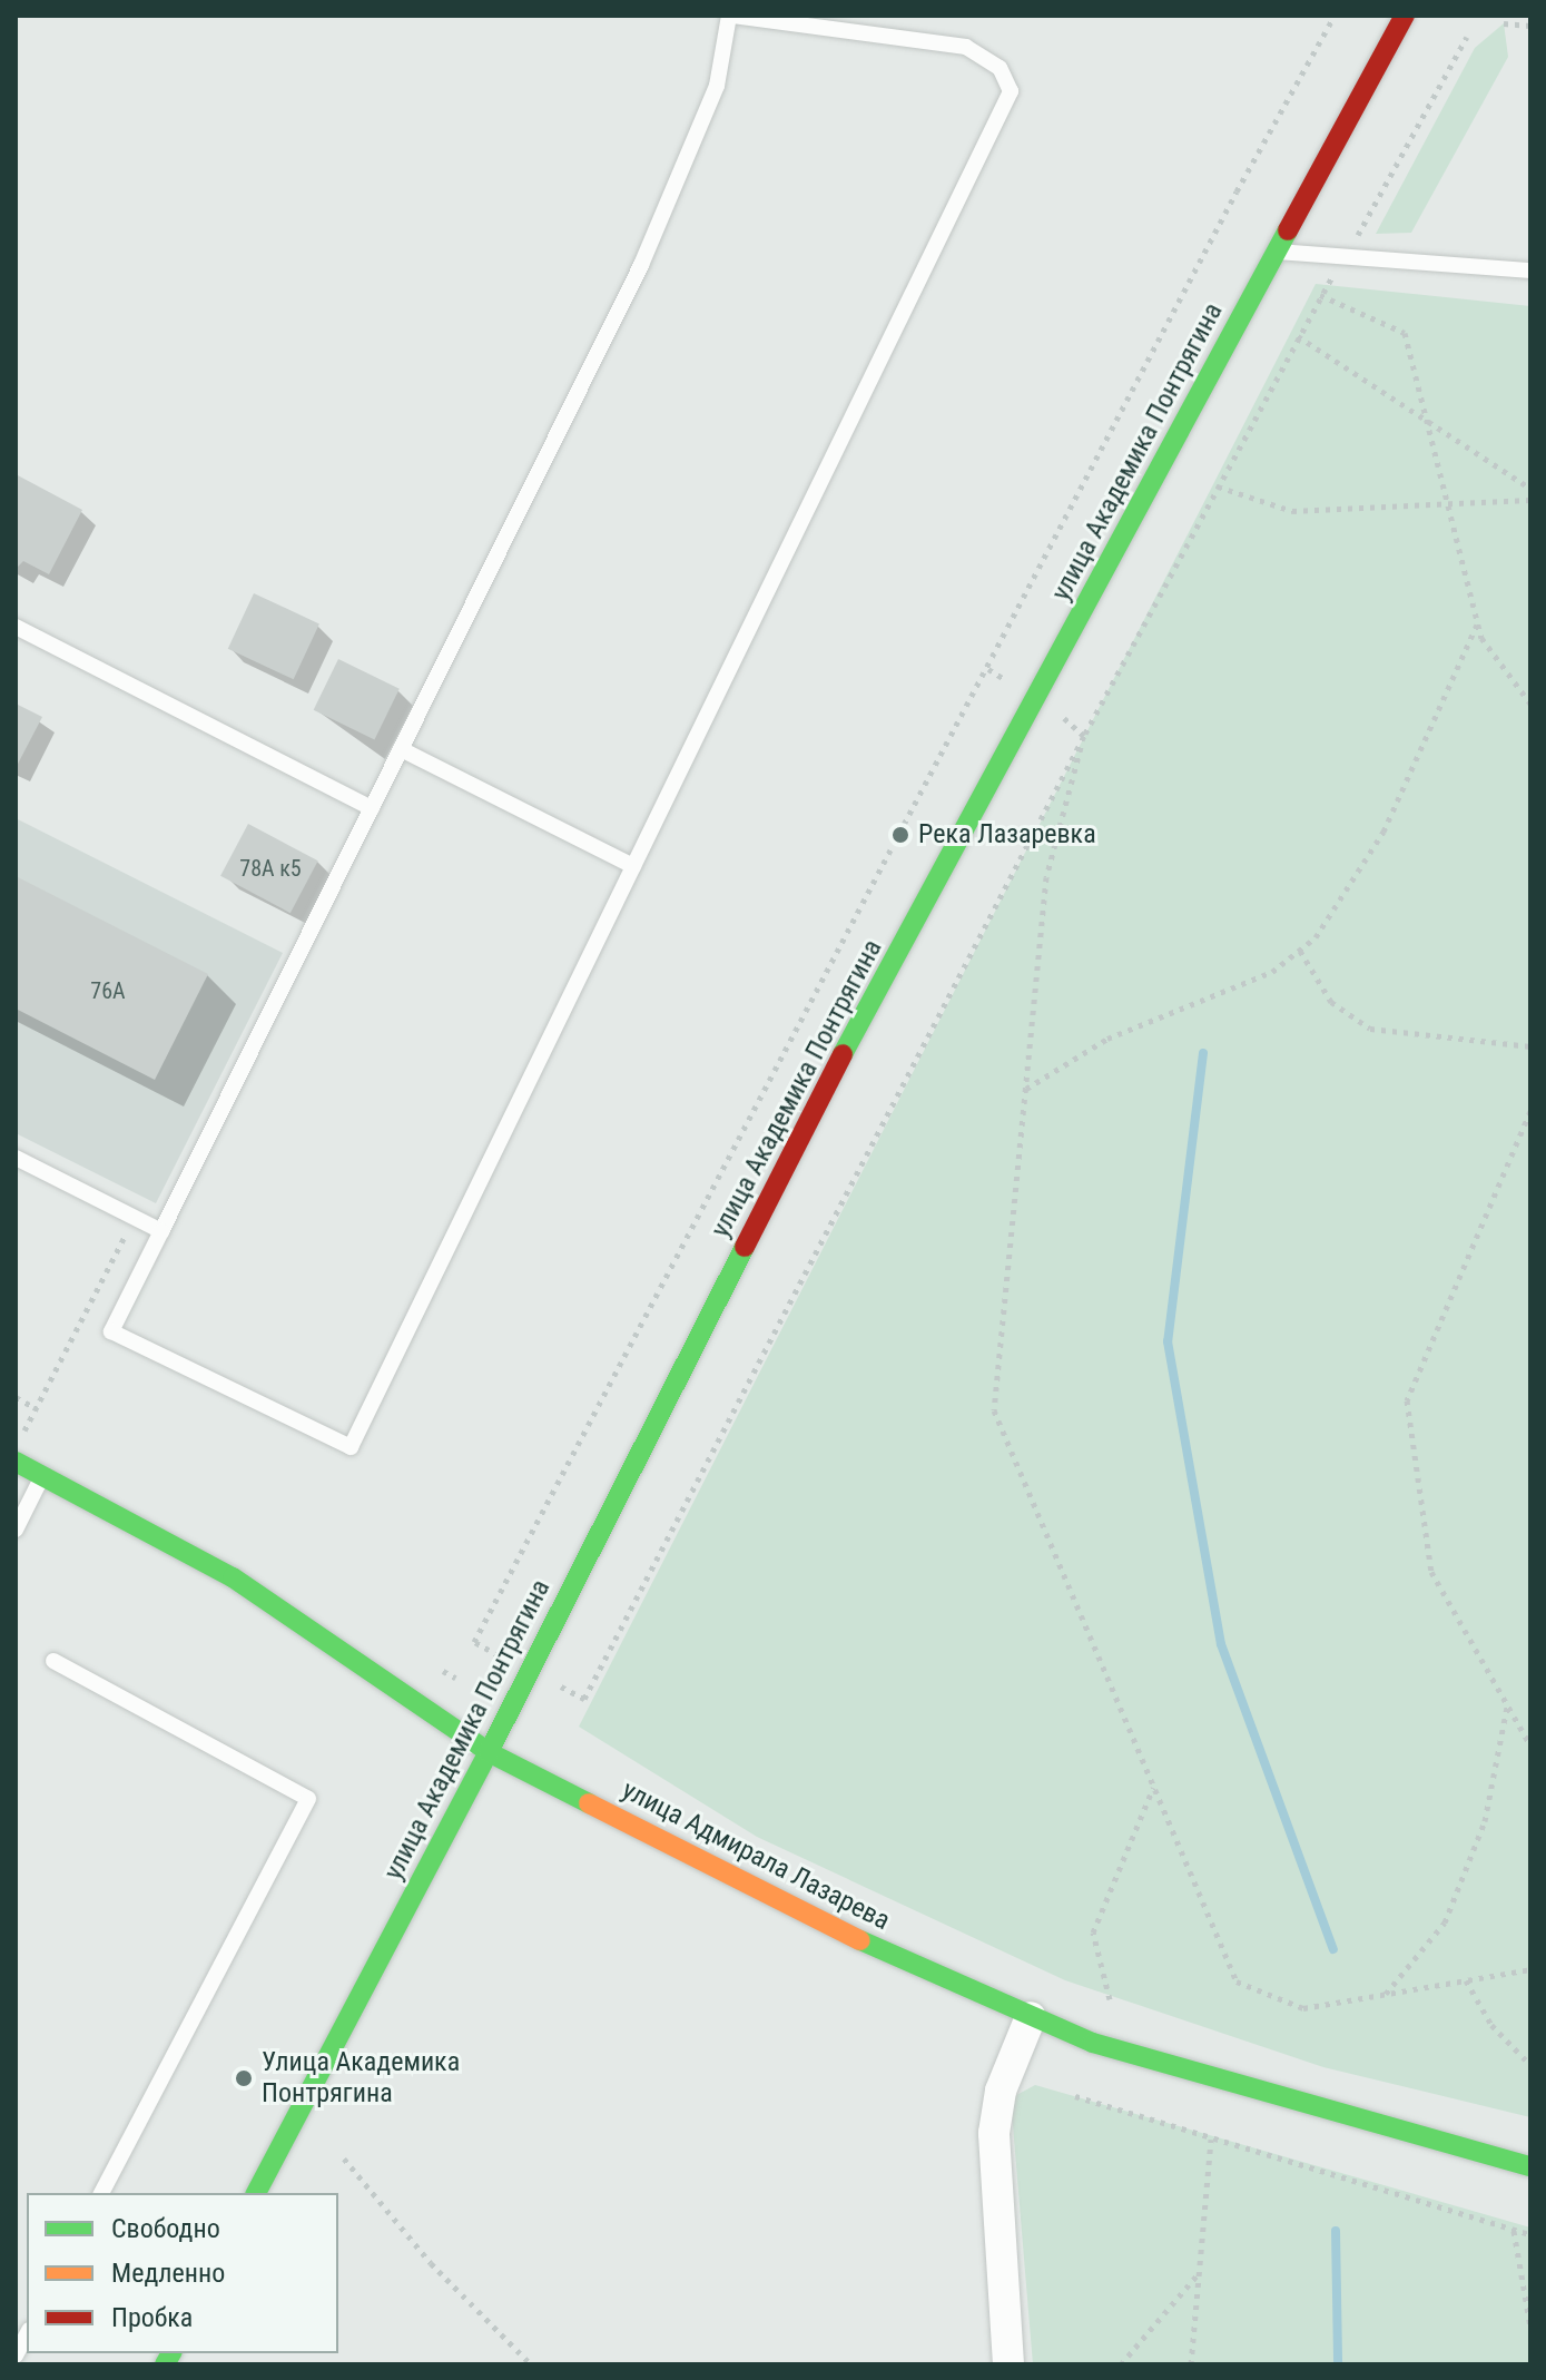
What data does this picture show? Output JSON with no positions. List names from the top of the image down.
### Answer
{
  "streets": {
    "street": ["улица Академика Понтрягина", "улица Адмирала Лазарева"]
  },
  "crossings": [
    ["улица Академика Понтрягина", "улица Адмирала Лазарева"]
  ],
  "places": ["Река Лазаревка", "Улица Академика Понтрягина"],
  "house_numbers": ["78А к5", "76А"],
  "legend": ["Свободно", "Медленно", "Пробка"]
}
